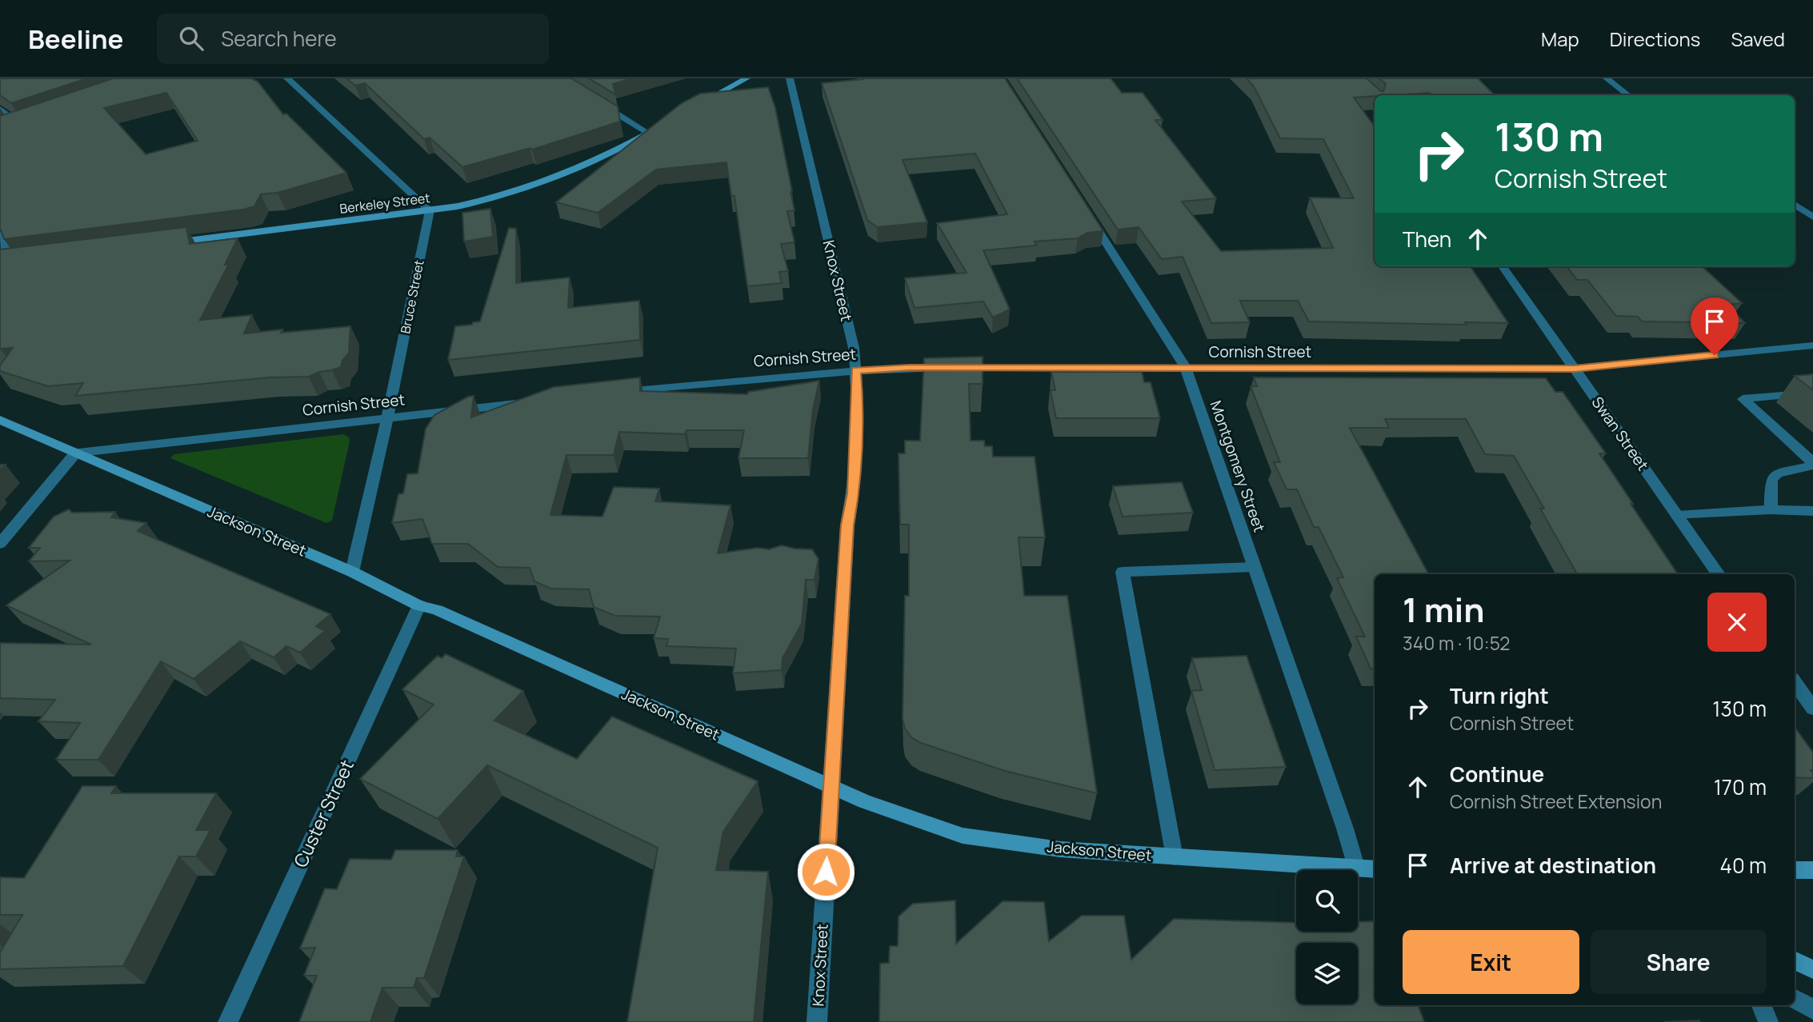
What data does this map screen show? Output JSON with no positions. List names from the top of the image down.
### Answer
{
  "streets": {
    "main road": ["Berkeley Street", "Jackson Street"],
    "street": [
      "Knox Street",
      "Bruce Street",
      "Cornish Street",
      "Swan Street",
      "Montgomery Street",
      "Custer Street"
    ]
  },
  "crossings": [
    ["Berkeley Street", "Bruce Street"],
    ["Knox Street", "Cornish Street"],
    ["Knox Street", "Jackson Street"],
    ["Bruce Street", "Cornish Street"],
    ["Bruce Street", "Jackson Street"],
    ["Cornish Street", "Swan Street"],
    ["Cornish Street", "Montgomery Street"],
    ["Cornish Street", "Jackson Street"],
    ["Montgomery Street", "Jackson Street"],
    ["Jackson Street", "Custer Street"]
  ],
  "page": {
    "header": "Beeline",
    "search": "Search here",
    "nav": ["Map", "Directions", "Saved"],
    "turn": ["130 m", "Cornish Street"],
    "then": "Then",
    "heading": ["1 min", "340 m · 10:52"],
    "list": [
      {
        "name": "Turn right",
        "note": "Cornish Street",
        "value": "130 m"
      },
      {
        "name": "Continue",
        "note": "Cornish Street Extension",
        "value": "170 m"
      },
      {
        "name": "Arrive at destination",
        "value": "40 m"
      }
    ],
    "buttons": ["Exit", "Share"]
  }
}
